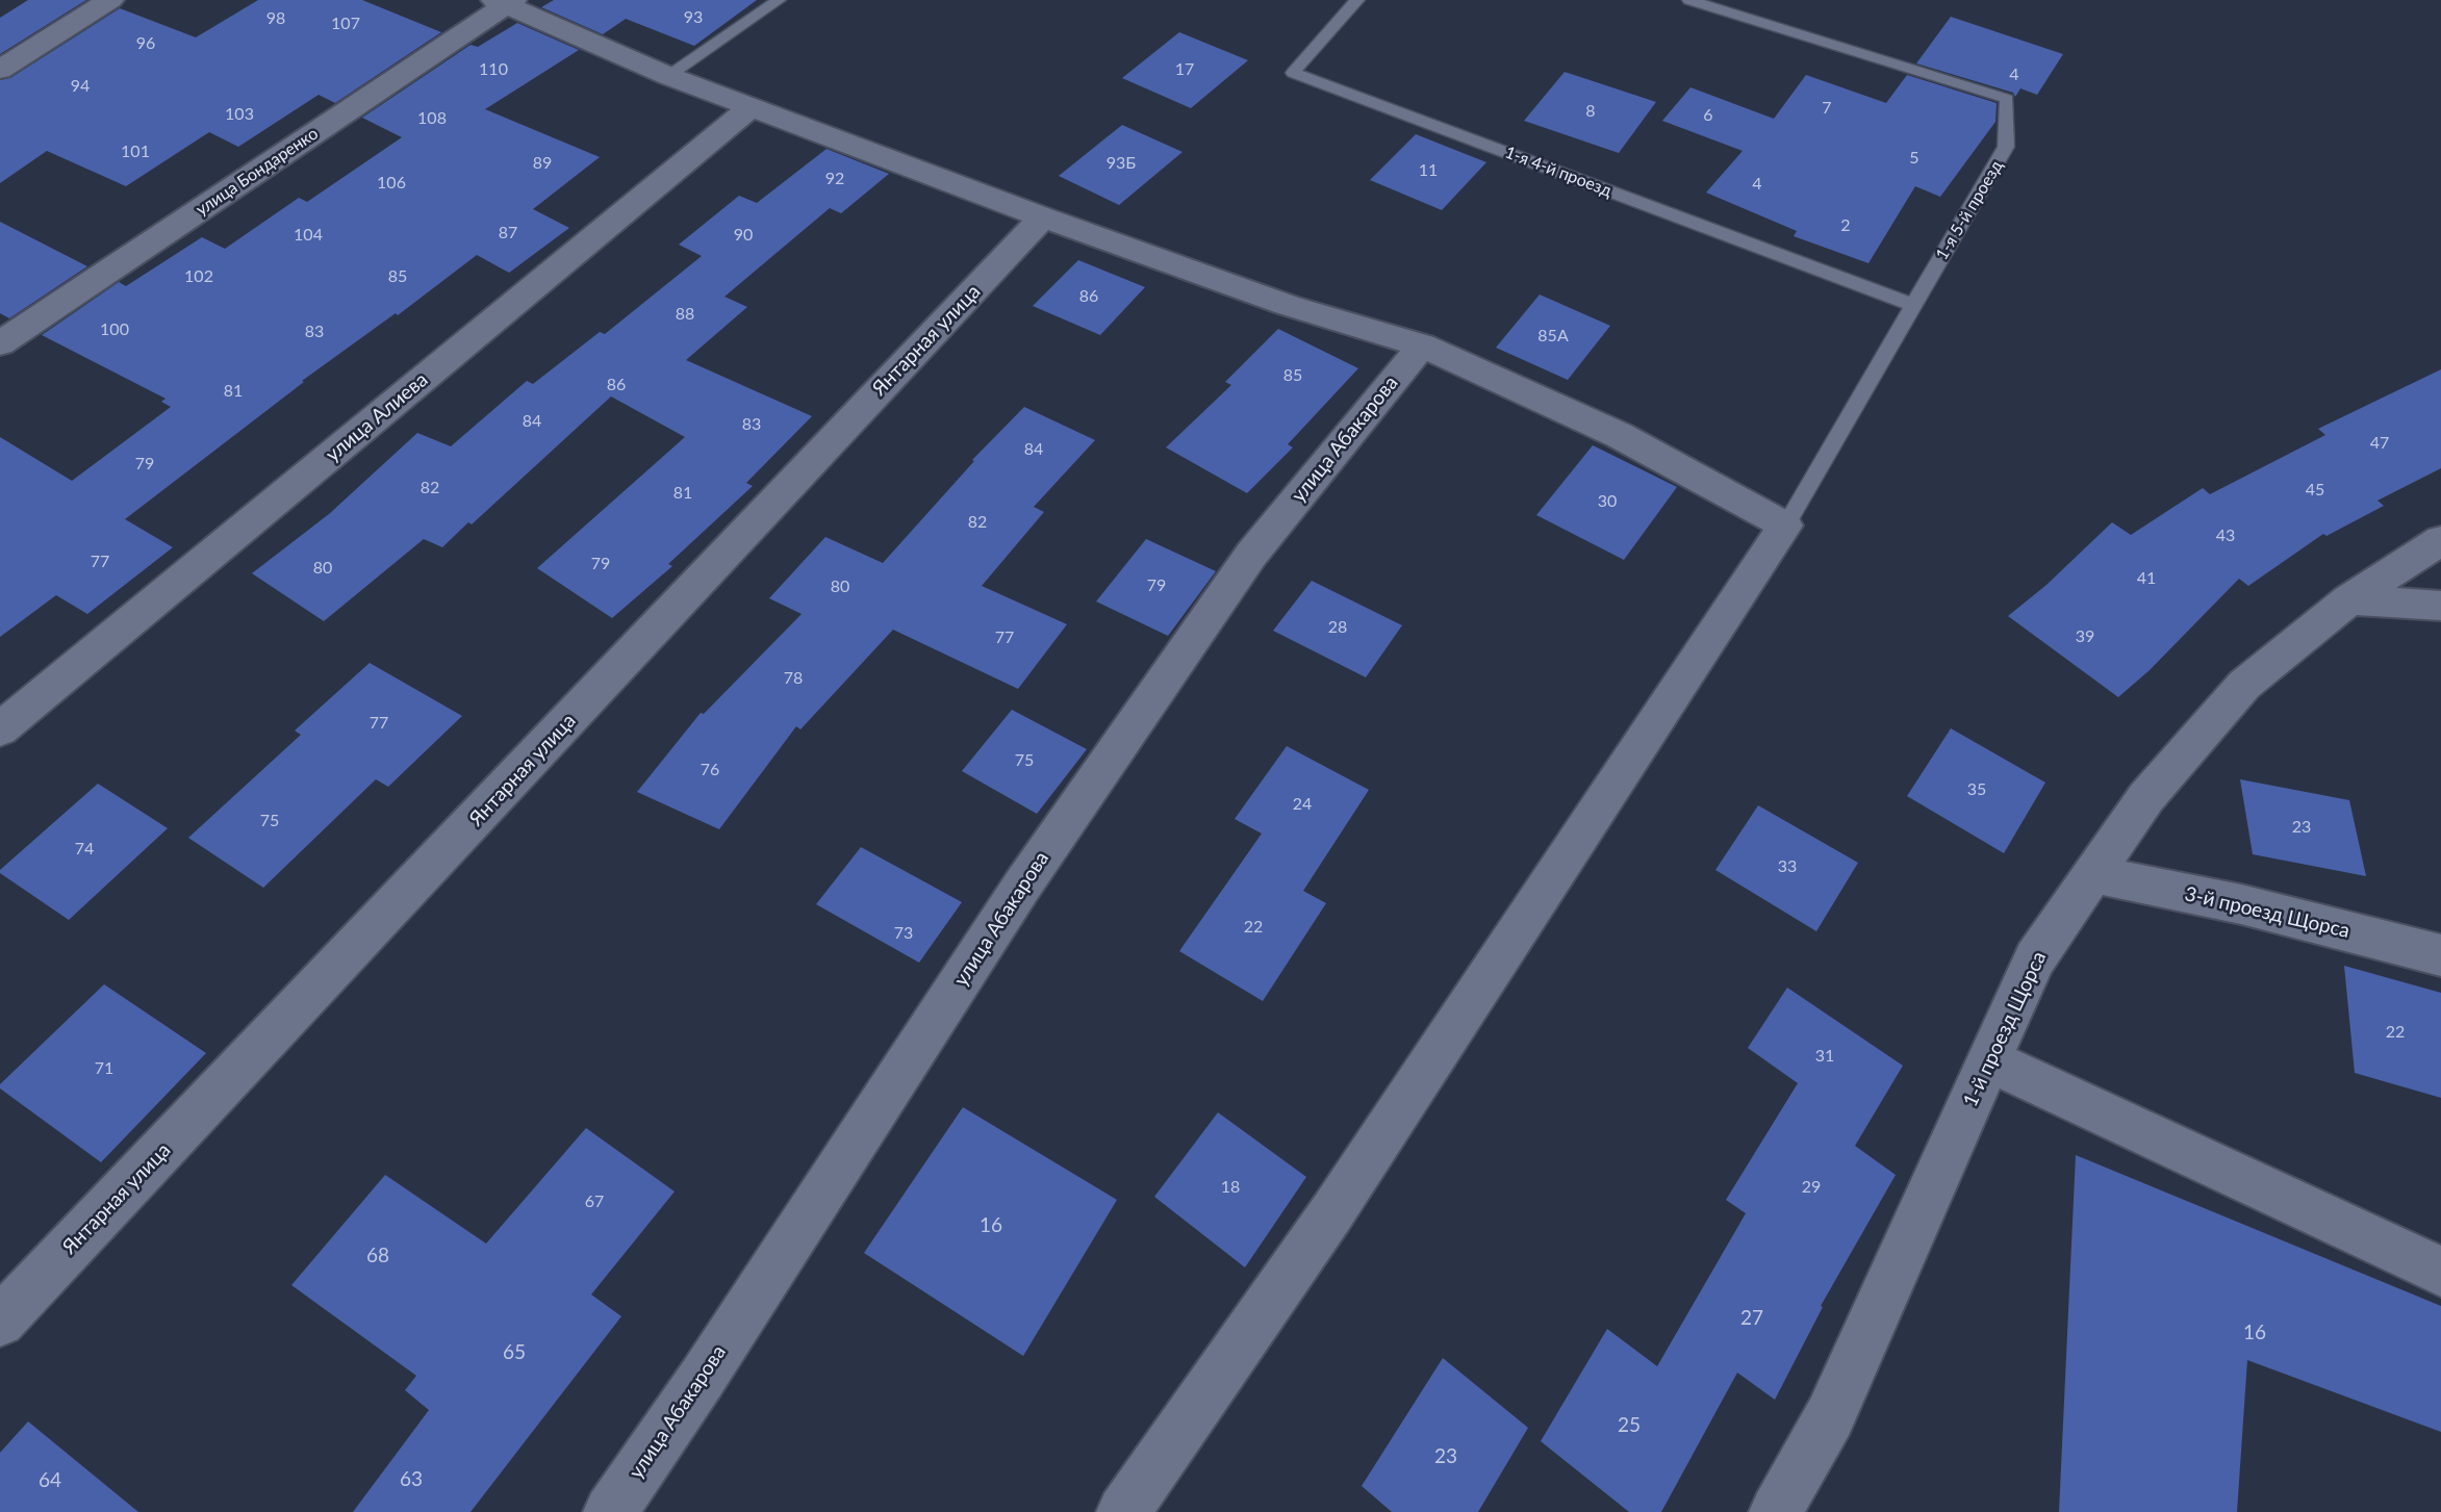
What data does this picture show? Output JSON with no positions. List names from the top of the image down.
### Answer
{
  "streets": {
    "street": [
      "улица Бондаренко",
      "Янтарная улица",
      "улица Алиева",
      "улица Абакарова",
      "3-й проезд Щорса",
      "1-й проезд Щорса"
    ],
    "lane": ["1-я 4-й проезд", "1-я 5-й проезд"]
  },
  "crossings": [
    ["1-я 4-й проезд", "1-я 5-й проезд"],
    ["3-й проезд Щорса", "1-й проезд Щорса"]
  ],
  "house_numbers": [
    "93",
    "98",
    "107",
    "96",
    "110",
    "17",
    "4",
    "94",
    "7",
    "8",
    "103",
    "6",
    "108",
    "101",
    "5",
    "89",
    "93Б",
    "11",
    "92",
    "106",
    "4",
    "2",
    "87",
    "104",
    "90",
    "102",
    "85",
    "86",
    "88",
    "100",
    "83",
    "85А",
    "85",
    "86",
    "81",
    "84",
    "83",
    "47",
    "84",
    "79",
    "82",
    "45",
    "81",
    "30",
    "82",
    "43",
    "77",
    "79",
    "80",
    "41",
    "79",
    "80",
    "28",
    "39",
    "77",
    "78",
    "77",
    "75",
    "76",
    "35",
    "24",
    "75",
    "23",
    "74",
    "33",
    "22",
    "73",
    "22",
    "31",
    "71",
    "18",
    "29",
    "67",
    "16",
    "68",
    "27",
    "16",
    "65",
    "25",
    "23",
    "63",
    "64"
  ]
}
